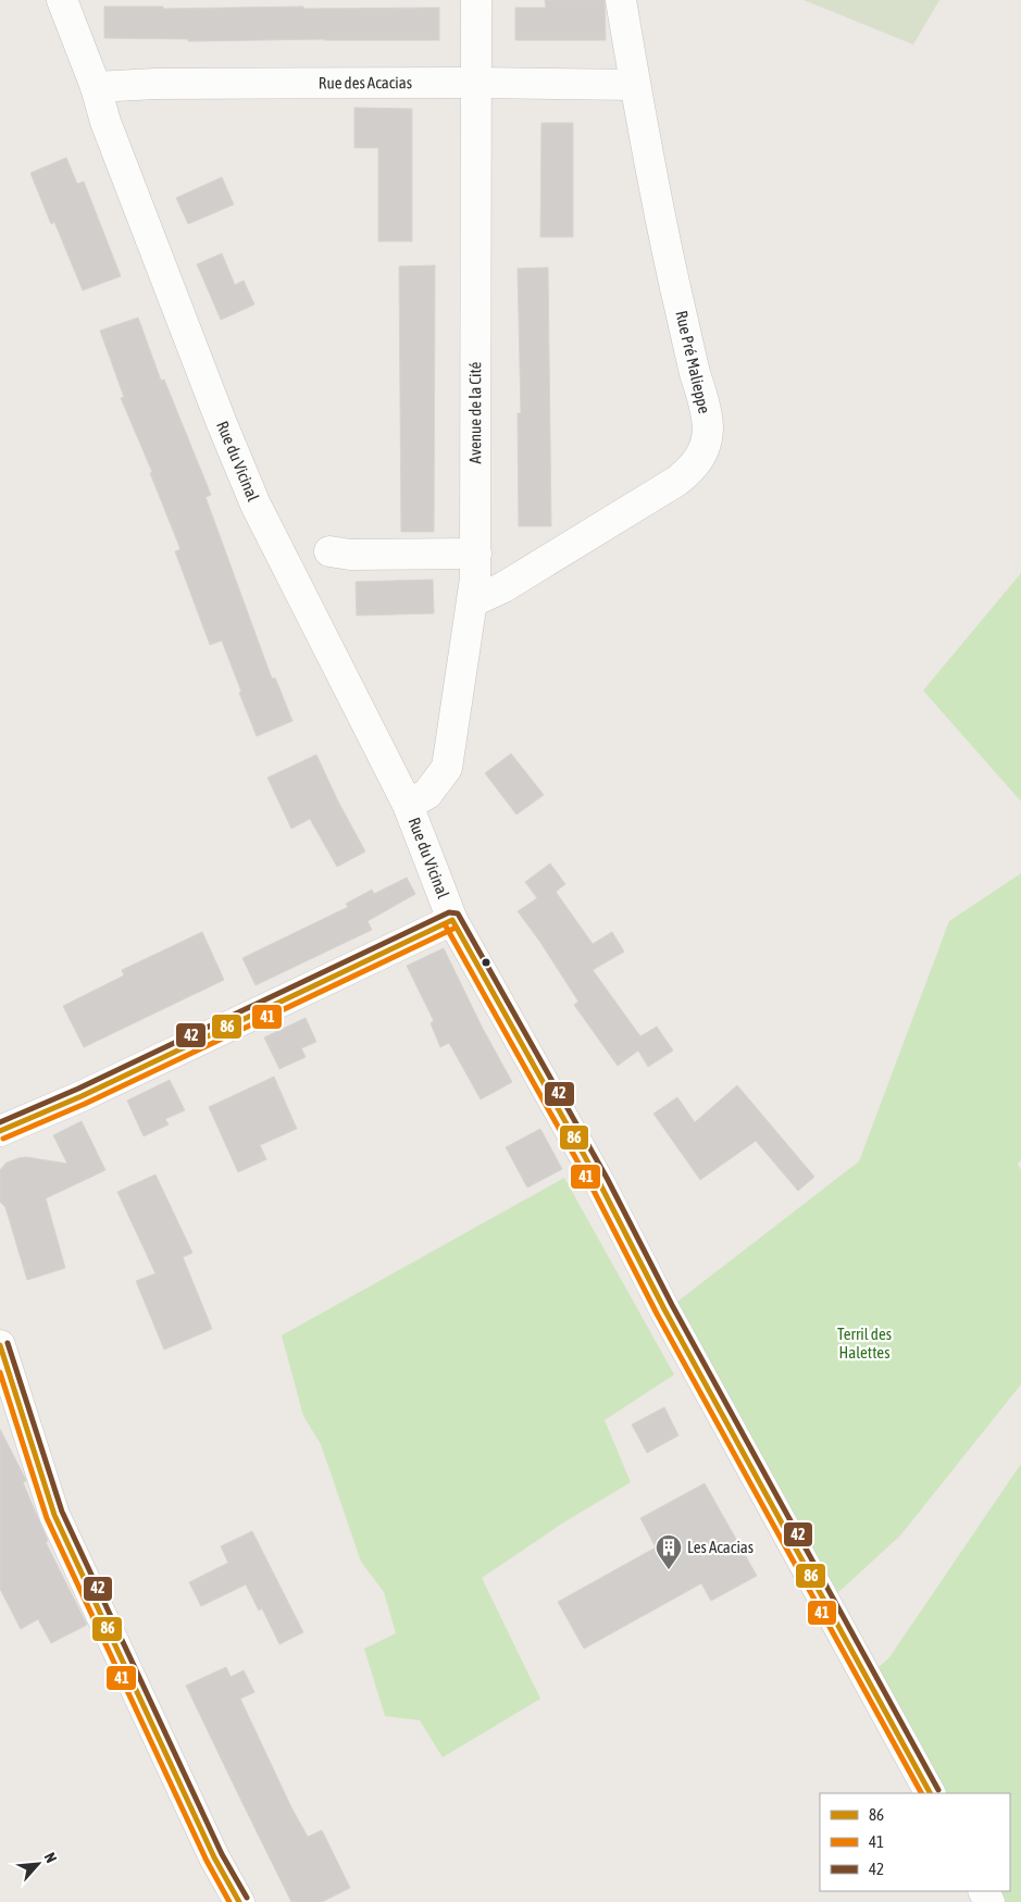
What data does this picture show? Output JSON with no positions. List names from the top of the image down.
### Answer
{
  "streets": {
    "street": [
      "Rue des Acacias",
      "Rue Pré Malieppe",
      "Avenue de la Cité",
      "Rue du Vicinal"
    ]
  },
  "crossings": [
    ["Rue des Acacias", "Rue Pré Malieppe"],
    ["Rue des Acacias", "Avenue de la Cité"],
    ["Rue des Acacias", "Rue du Vicinal"],
    ["Rue Pré Malieppe", "Avenue de la Cité"],
    ["Avenue de la Cité", "Rue du Vicinal"]
  ],
  "parks": ["Terril des Halettes"],
  "places": {
    "building": ["Les Acacias"]
  },
  "lines": ["transit line 42", "transit line 86", "transit line 41"],
  "legend": ["86", "41", "42"],
  "north": "top right"
}
